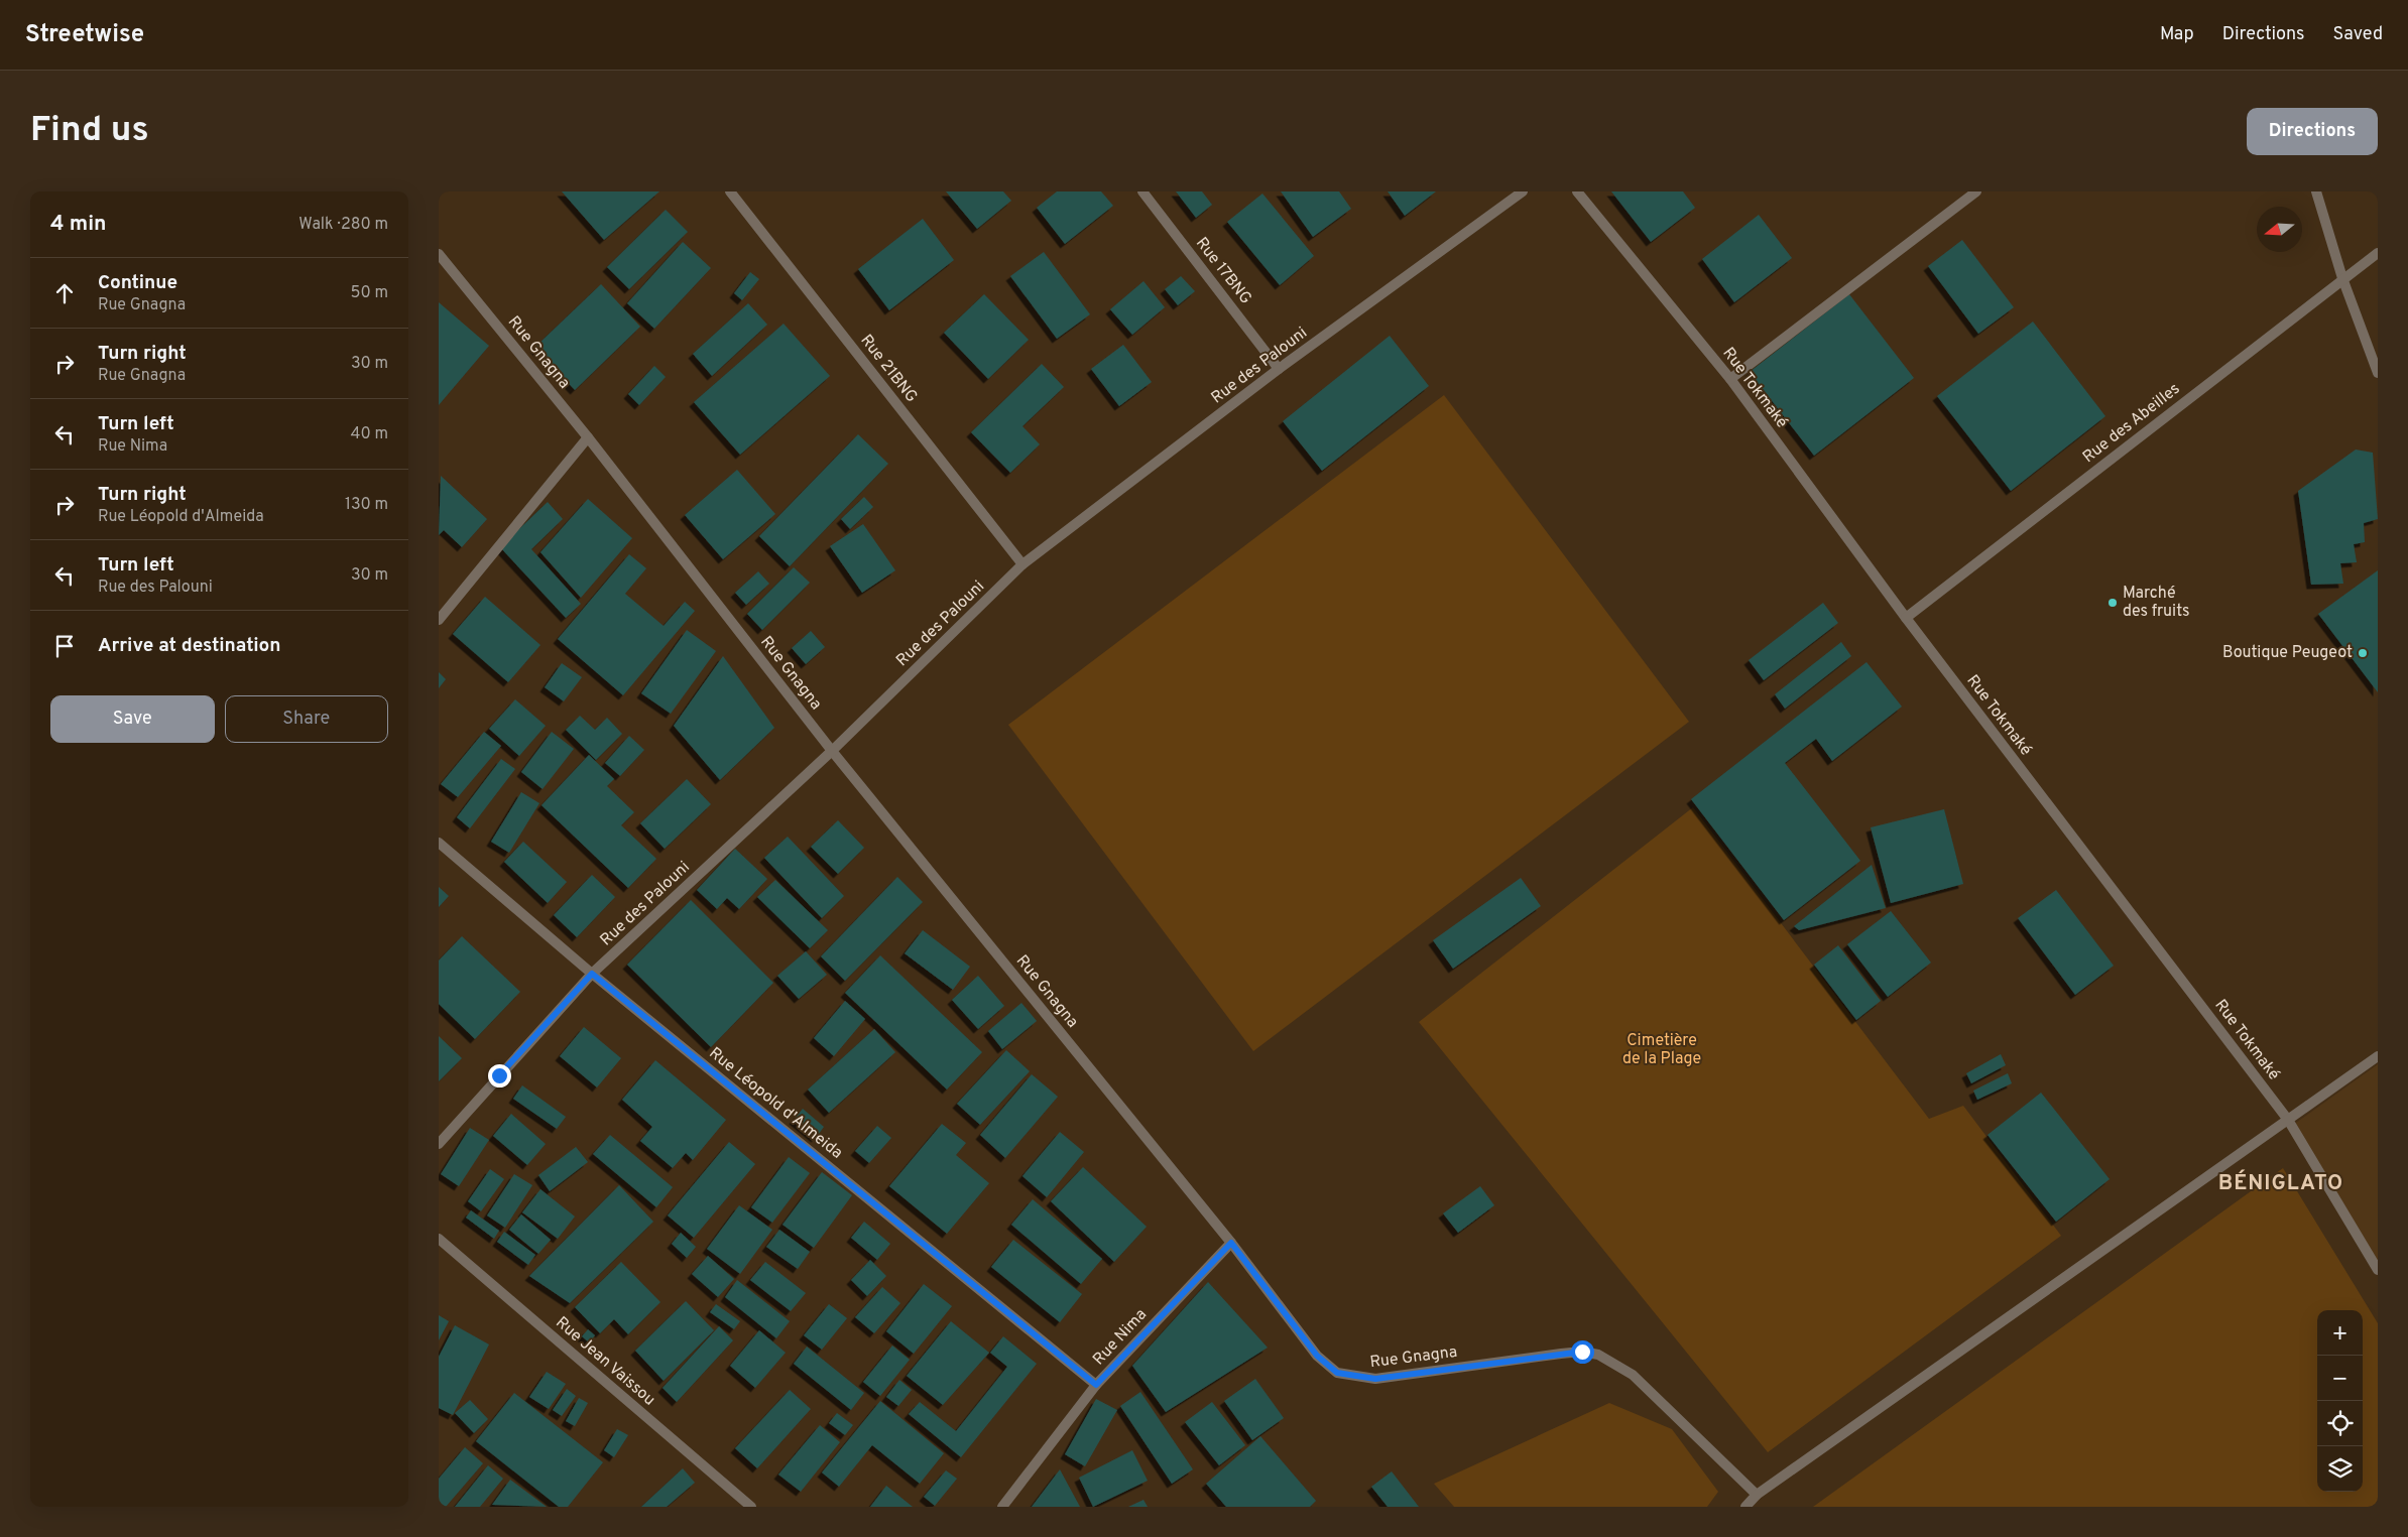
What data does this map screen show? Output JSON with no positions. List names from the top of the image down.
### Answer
{
  "streets": {
    "street": [
      "Rue 17BNG",
      "Rue Gnagna",
      "Rue des Palouni",
      "Rue 21BNG",
      "Rue Tokmaké",
      "Rue des Abeilles",
      "Rue Léopold d'Almeida",
      "Rue Nima",
      "Rue Jean Vaissou"
    ]
  },
  "crossings": [
    ["Rue 17BNG", "Rue des Palouni"],
    ["Rue Gnagna", "Rue des Palouni"],
    ["Rue Gnagna", "Rue Nima"],
    ["Rue des Palouni", "Rue 21BNG"],
    ["Rue des Palouni", "Rue Léopold d'Almeida"],
    ["Rue Tokmaké", "Rue des Abeilles"],
    ["Rue Léopold d'Almeida", "Rue Nima"]
  ],
  "districts": ["BÉNIGLATO"],
  "parks": ["Cimetière de la Plage"],
  "places": ["Marché des fruits", "Boutique Peugeot"],
  "north": "left",
  "page": {
    "header": "Streetwise",
    "nav": ["Map", "Directions", "Saved"],
    "buttons": [
      "Directions",
      ["Save", "Share"]
    ],
    "title": "Find us",
    "heading": ["4 min", "Walk · 280 m"],
    "list": [
      ["Continue", "Rue Gnagna", "50 m"],
      ["Turn right", "Rue Gnagna", "30 m"],
      ["Turn left", "Rue Nima", "40 m"],
      ["Turn right", "Rue Léopold d'Almeida", "130 m"],
      ["Turn left", "Rue des Palouni", "30 m"],
      "Arrive at destination"
    ],
    "map_buttons": ["+", "−"]
  }
}
